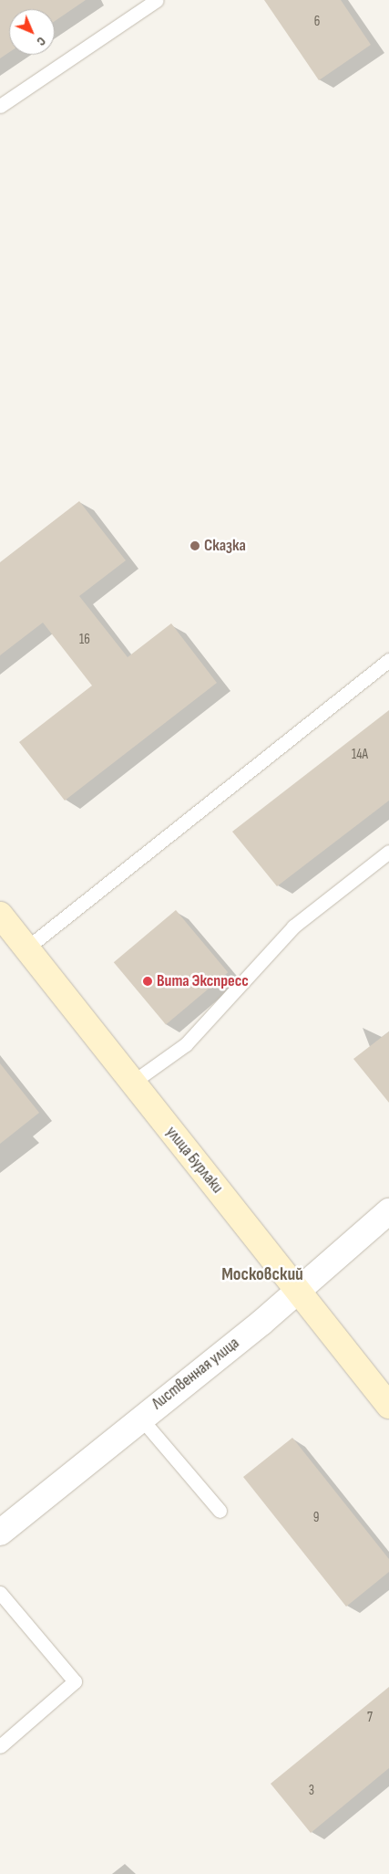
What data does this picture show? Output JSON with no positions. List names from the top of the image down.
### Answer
{
  "streets": {
    "street": ["улица Бурлаки", "Лиственная улица"]
  },
  "crossings": [
    ["улица Бурлаки", "Лиственная улица"]
  ],
  "districts": ["Московский"],
  "places": ["Сказка", "Вита Экспресс"],
  "house_numbers": [
    "6",
    "16",
    "14А",
    "9",
    "7",
    "3"
  ],
  "north": "bottom right"
}
